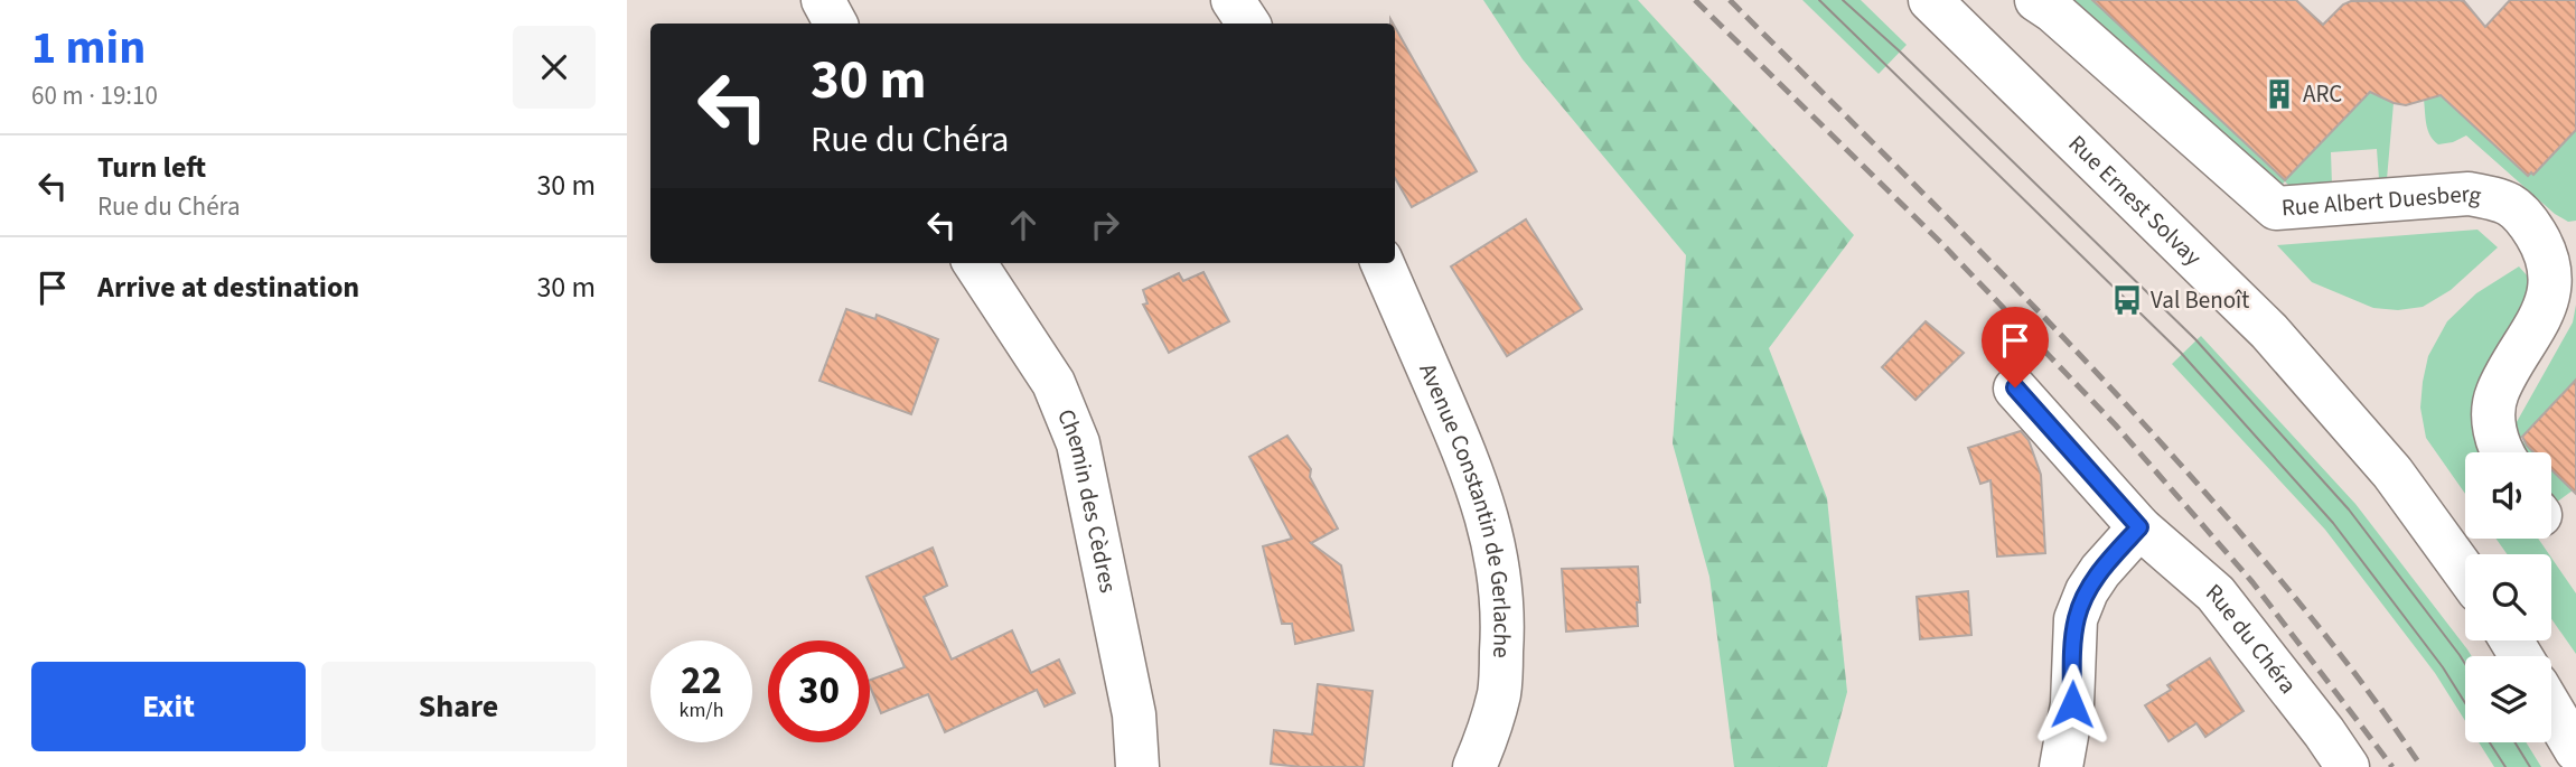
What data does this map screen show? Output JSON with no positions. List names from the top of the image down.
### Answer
{
  "streets": {
    "street": [
      "Rue Ernest Solvay",
      "Rue Albert Duesberg",
      "Chemin des Cèdres",
      "Avenue Constantin de Gerlache",
      "Rue du Chéra"
    ]
  },
  "places": {
    "building": ["ARC"],
    "bus stop": ["Val Benoît"]
  },
  "page": {
    "heading": ["1 min", "60 m · 19:10"],
    "turn": ["30 m", "Rue du Chéra"],
    "list": [
      {
        "name": "Turn left",
        "note": "Rue du Chéra",
        "value": "30 m"
      },
      {
        "name": "Arrive at destination",
        "value": "30 m"
      }
    ],
    "speed": "22 km/h",
    "limit": "30",
    "buttons": ["Exit", "Share"]
  }
}
